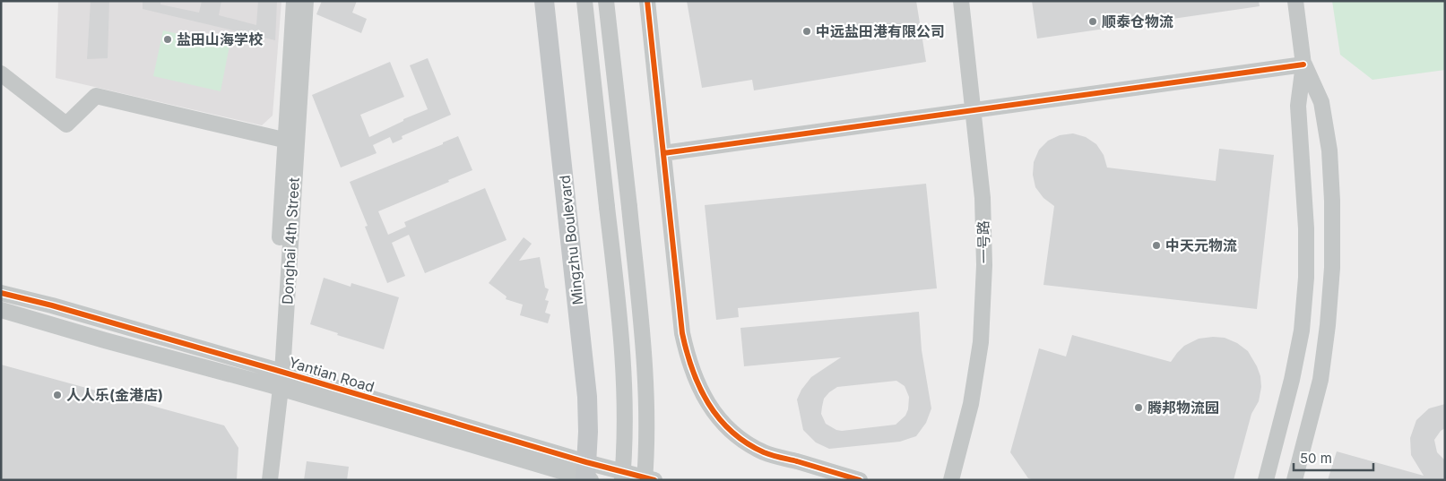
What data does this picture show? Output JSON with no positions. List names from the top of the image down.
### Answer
{
  "streets": {
    "main road": ["Mingzhu Boulevard"],
    "street": ["Donghai 4th Street", "一号路", "Yantian Road"]
  },
  "crossings": [
    ["Mingzhu Boulevard", "Yantian Road"],
    ["Donghai 4th Street", "Yantian Road"]
  ],
  "places": [
    "顺泰仓物流",
    "中远盐田港有限公司",
    "盐田山海学校",
    "中天元物流",
    "人人乐(金港店)",
    "腾邦物流园"
  ],
  "scale_bar": "50 m"
}
